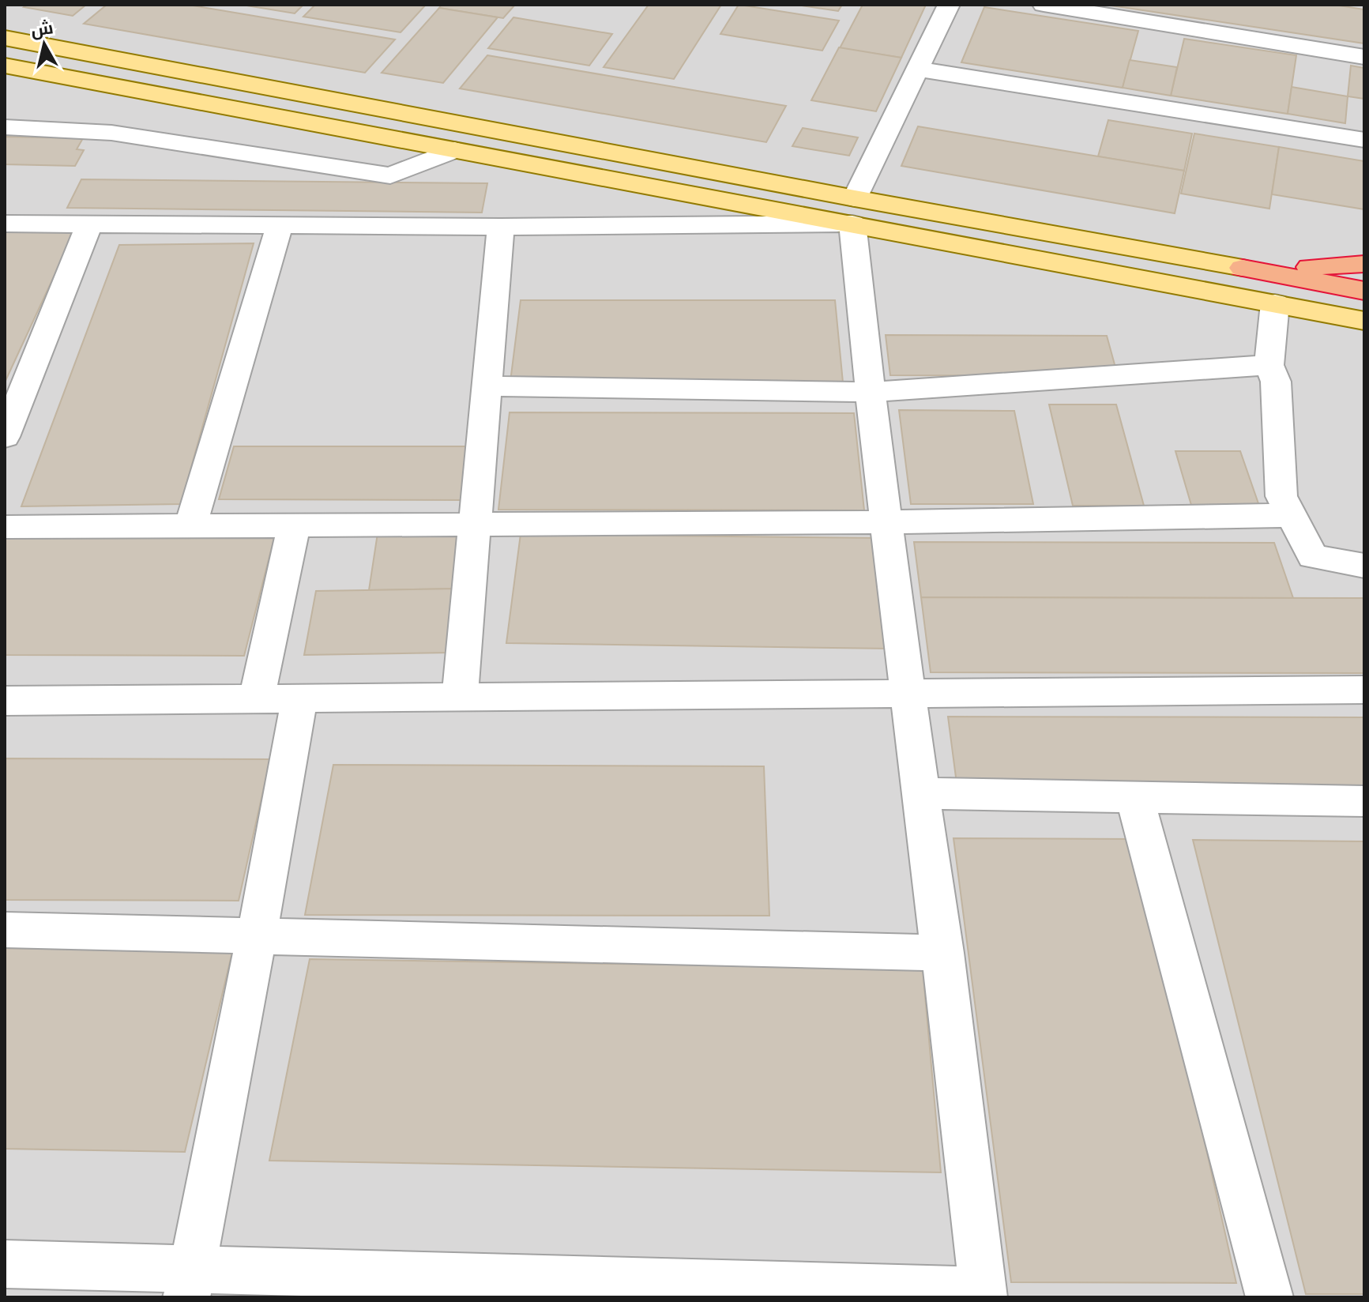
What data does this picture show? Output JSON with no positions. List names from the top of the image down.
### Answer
{
  "north": "top"
}
